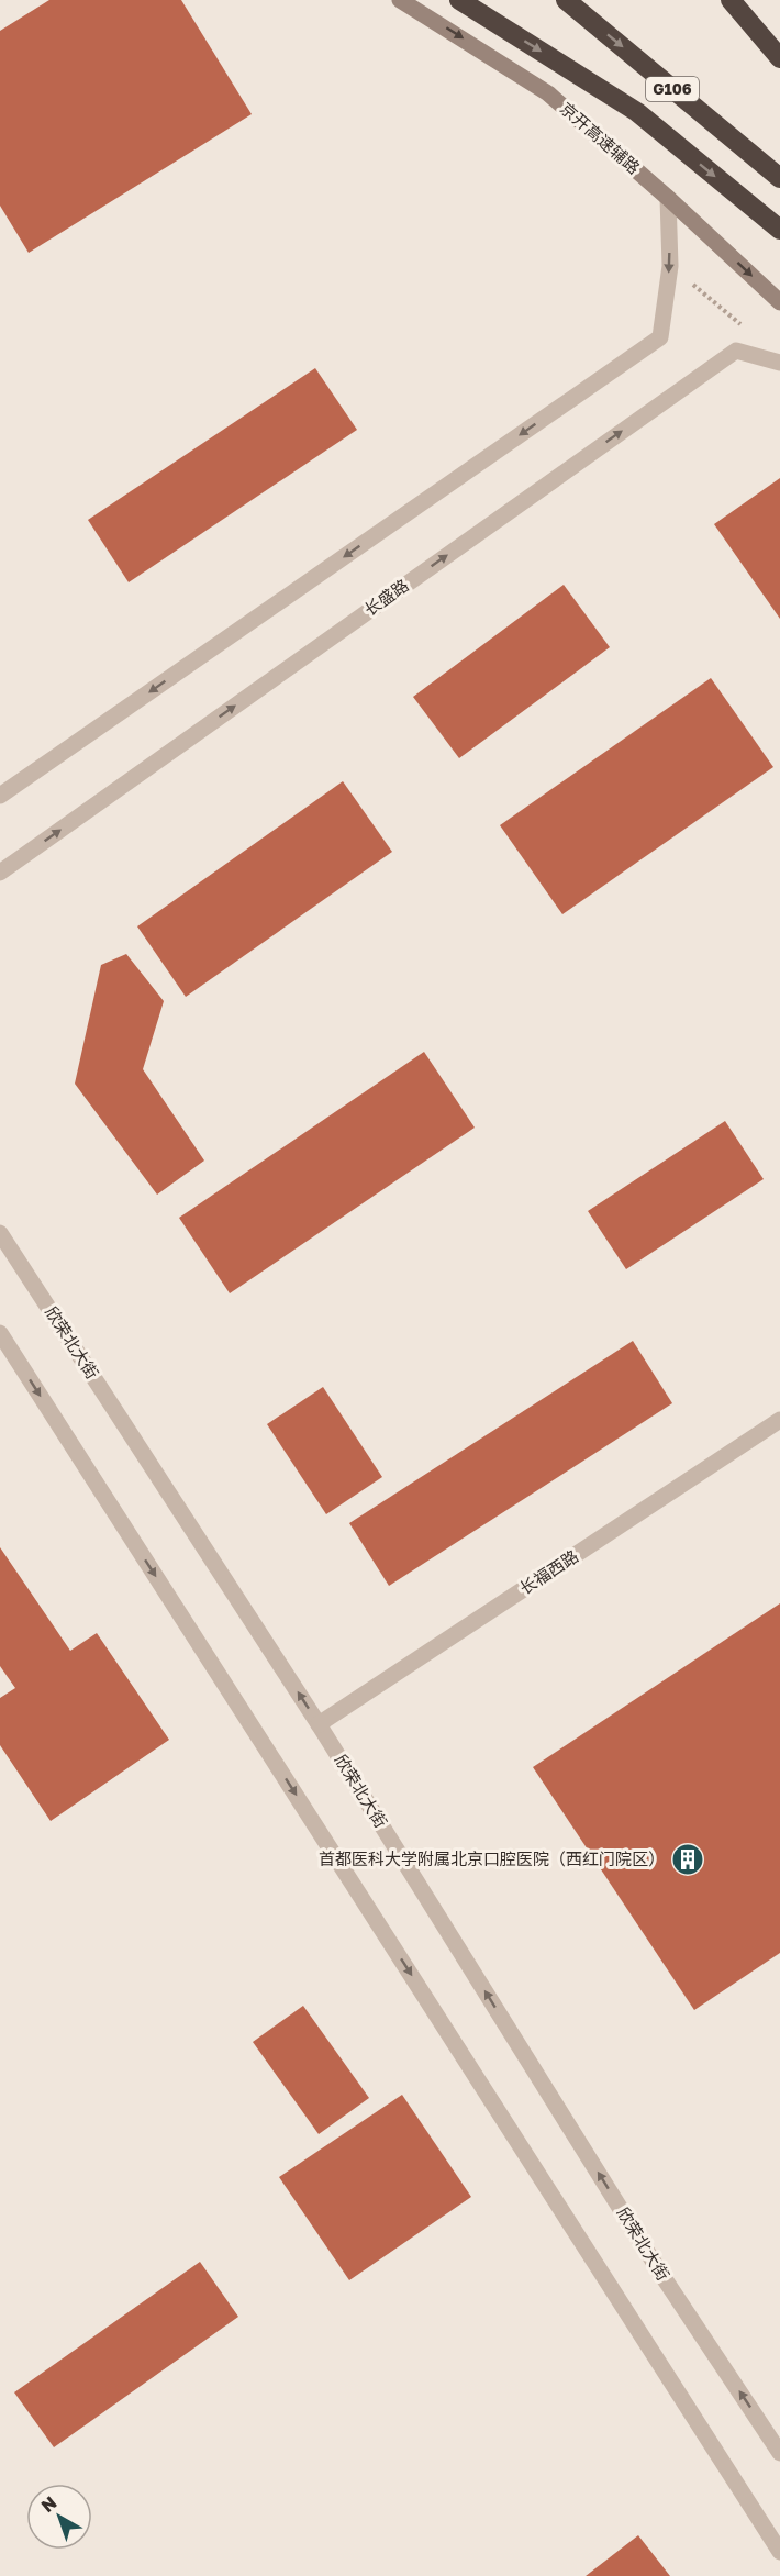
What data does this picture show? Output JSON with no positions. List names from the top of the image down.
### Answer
{
  "streets": {
    "highway": ["G106"],
    "main road": ["京开高速辅路"],
    "street": ["长盛路", "欣荣北大街", "长福西路"]
  },
  "crossings": [
    ["欣荣北大街", "长福西路"]
  ],
  "one_way": ["京开高速辅路"],
  "places": {
    "building": ["首都医科大学附属北京口腔医院（西红门院区）"]
  },
  "north": "top left"
}
